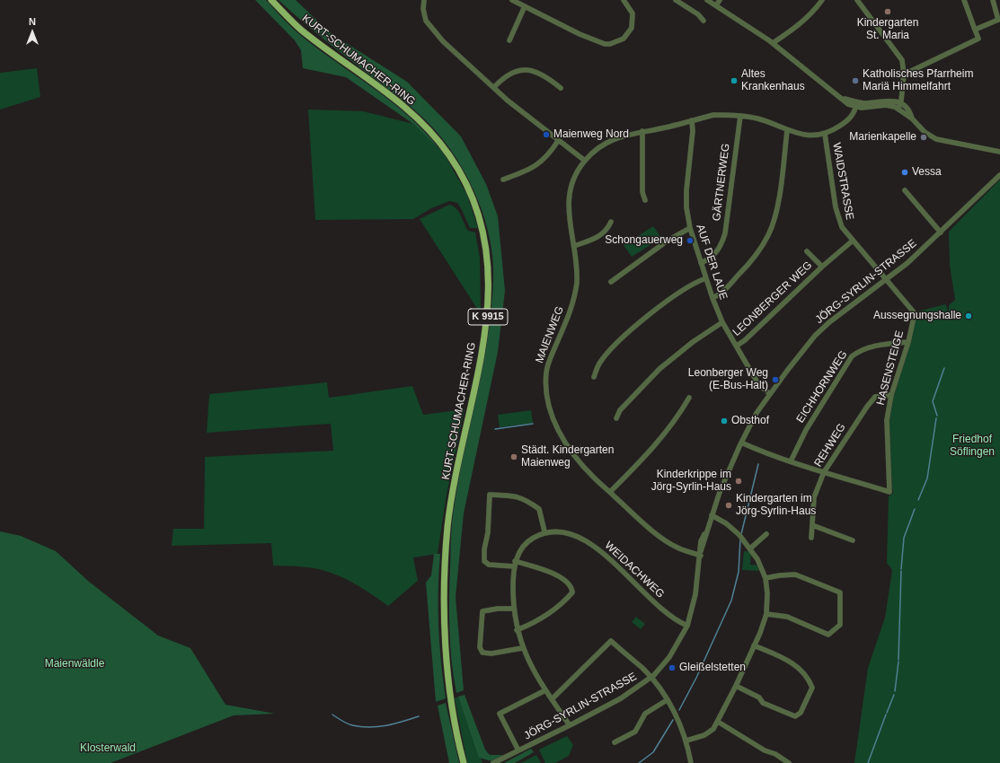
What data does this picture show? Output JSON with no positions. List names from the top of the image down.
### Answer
{
  "streets": {
    "main road": ["KURT-SCHUMACHER-RING", "K 9915"],
    "street": [
      "WAIDSTRASSE",
      "GÄRTNERWEG",
      "AUF DER LAUE",
      "JÖRG-SYRLIN-STRASSE",
      "LEONBERGER WEG",
      "MAIENWEG",
      "HASENSTEIGE",
      "EICHHORNWEG",
      "REHWEG",
      "WEIDACHWEG"
    ]
  },
  "crossings": [
    ["WAIDSTRASSE", "JÖRG-SYRLIN-STRASSE"],
    ["WAIDSTRASSE", "LEONBERGER WEG"],
    ["WAIDSTRASSE", "MAIENWEG"],
    ["WAIDSTRASSE", "HASENSTEIGE"],
    ["GÄRTNERWEG", "AUF DER LAUE"],
    ["GÄRTNERWEG", "MAIENWEG"],
    ["AUF DER LAUE", "JÖRG-SYRLIN-STRASSE"],
    ["AUF DER LAUE", "LEONBERGER WEG"],
    ["AUF DER LAUE", "MAIENWEG"],
    ["JÖRG-SYRLIN-STRASSE", "MAIENWEG"],
    ["JÖRG-SYRLIN-STRASSE", "WEIDACHWEG"],
    ["HASENSTEIGE", "EICHHORNWEG"],
    ["HASENSTEIGE", "REHWEG"]
  ],
  "parks": ["Friedhof Söflingen", "Maienwäldle", "Klosterwald"],
  "places": [
    "Kindergarten St. Maria",
    "Altes Krankenhaus",
    "Katholisches Pfarrheim Mariä Himmelfahrt",
    "Maienweg Nord",
    "Marienkapelle",
    "Vessa",
    "Schongauerweg",
    "Aussegnungshalle",
    "Leonberger Weg (E-Bus-Halt)",
    "Obsthof",
    "Städt. Kindergarten Maienweg",
    "Kinderkrippe im Jörg-Syrlin-Haus",
    "Kindergarten im Jörg-Syrlin-Haus",
    "Gleißelstetten"
  ],
  "north": "top"
}
